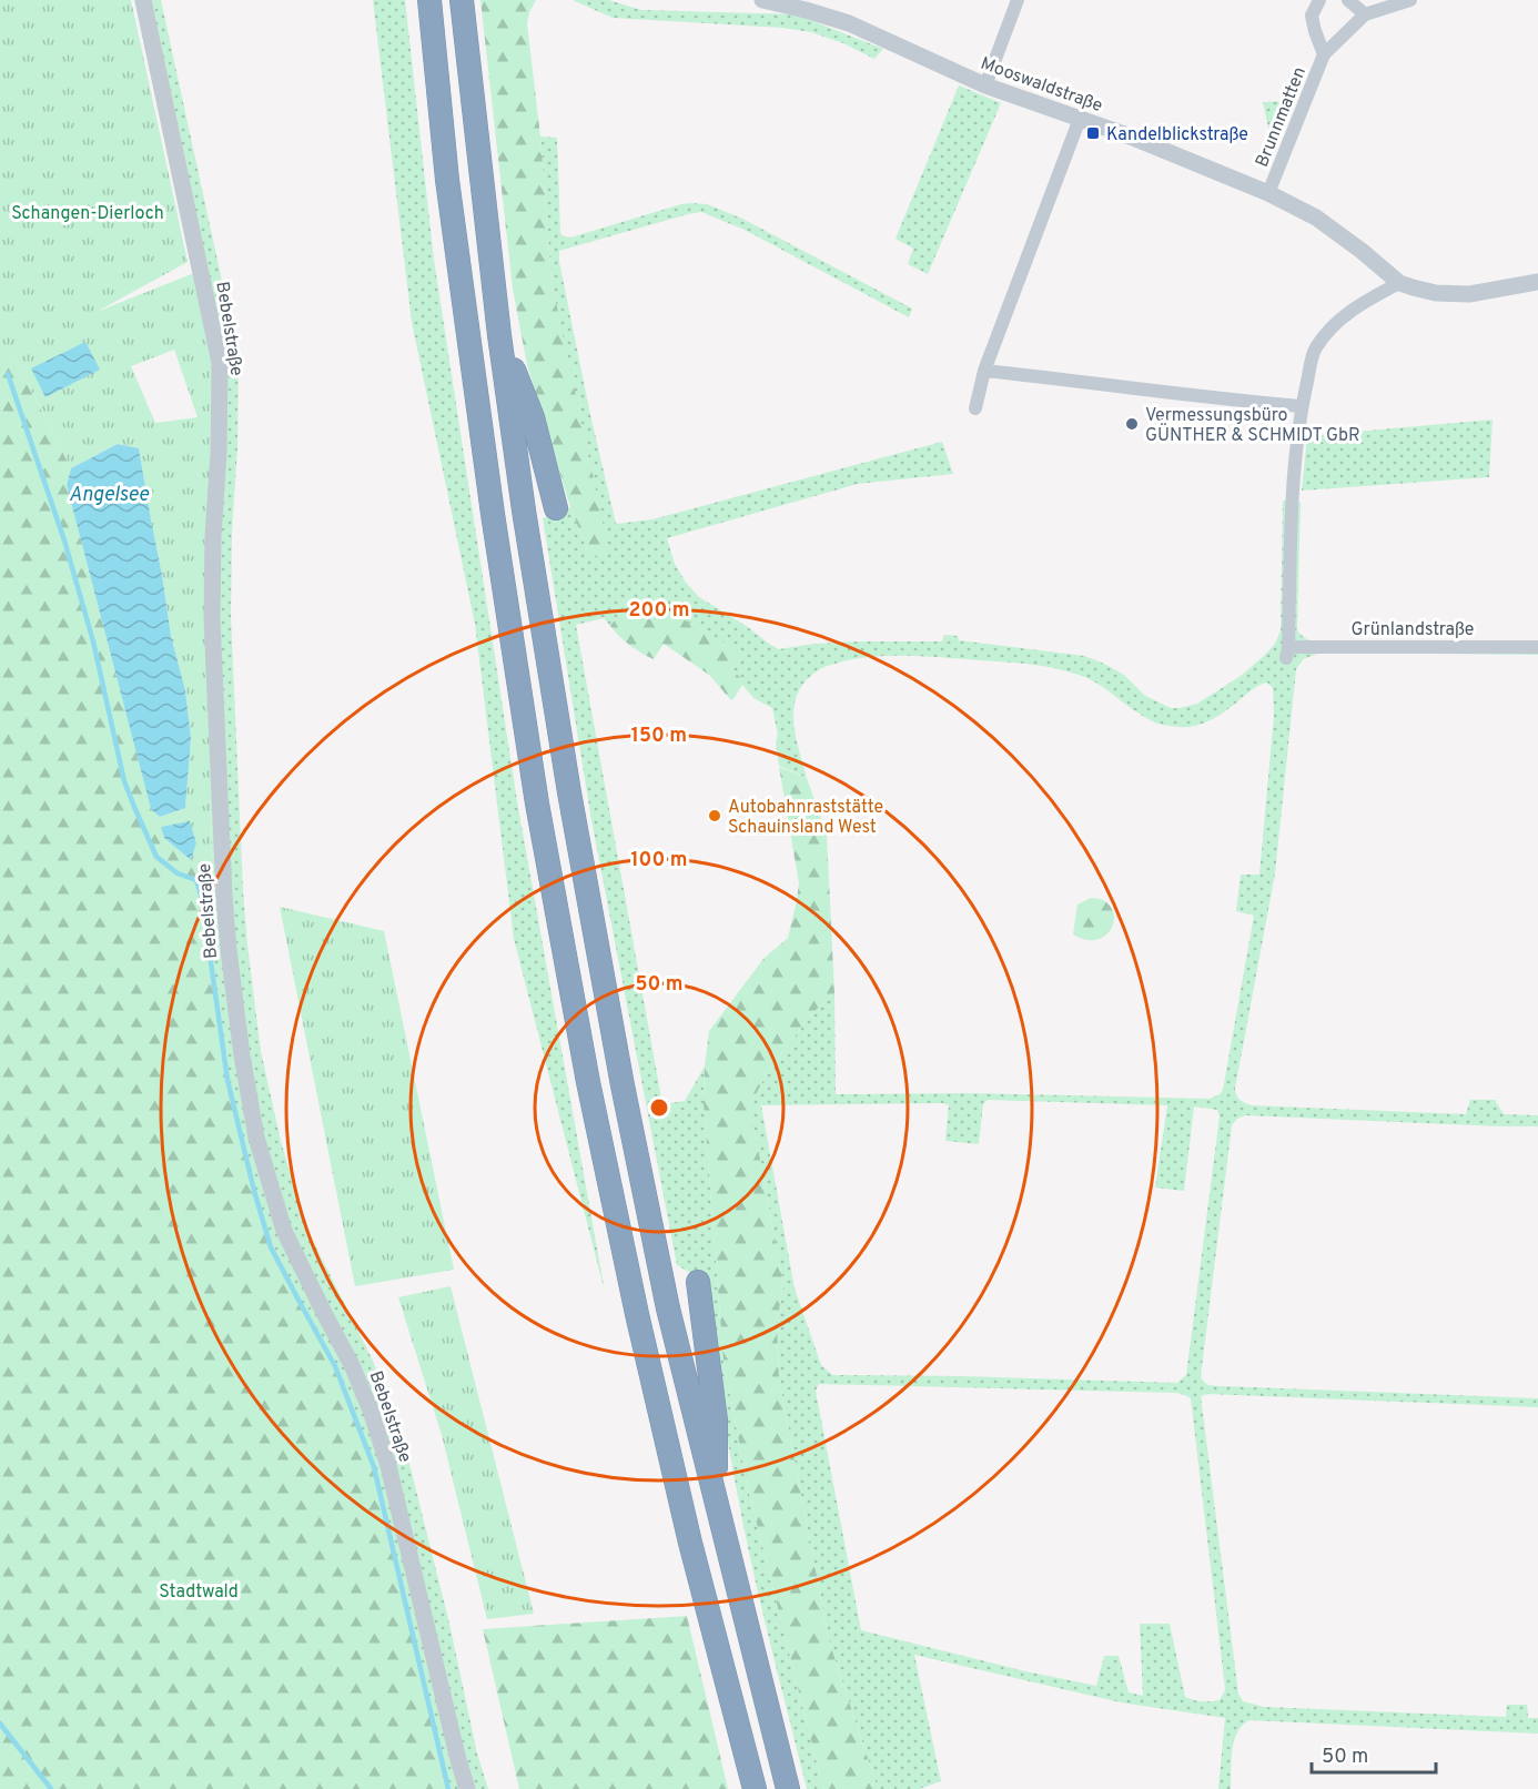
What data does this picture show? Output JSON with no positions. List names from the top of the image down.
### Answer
{
  "streets": {
    "street": [
      "Mooswaldstraße",
      "Brunnmatten",
      "Bebelstraße",
      "Grünlandstraße"
    ]
  },
  "crossings": [
    ["Mooswaldstraße", "Brunnmatten"]
  ],
  "water": ["Angelsee"],
  "parks": ["Schangen-Dierloch", "Stadtwald"],
  "places": {
    "transit": ["Kandelblickstraße"],
    "other": ["Vermessungsbüro GÜNTHER & SCHMIDT GbR", "Autobahnraststätte Schauinsland West"]
  },
  "scale_bar": "50 m",
  "rings": [
    "200 m",
    "150 m",
    "100 m",
    "50 m"
  ]
}
